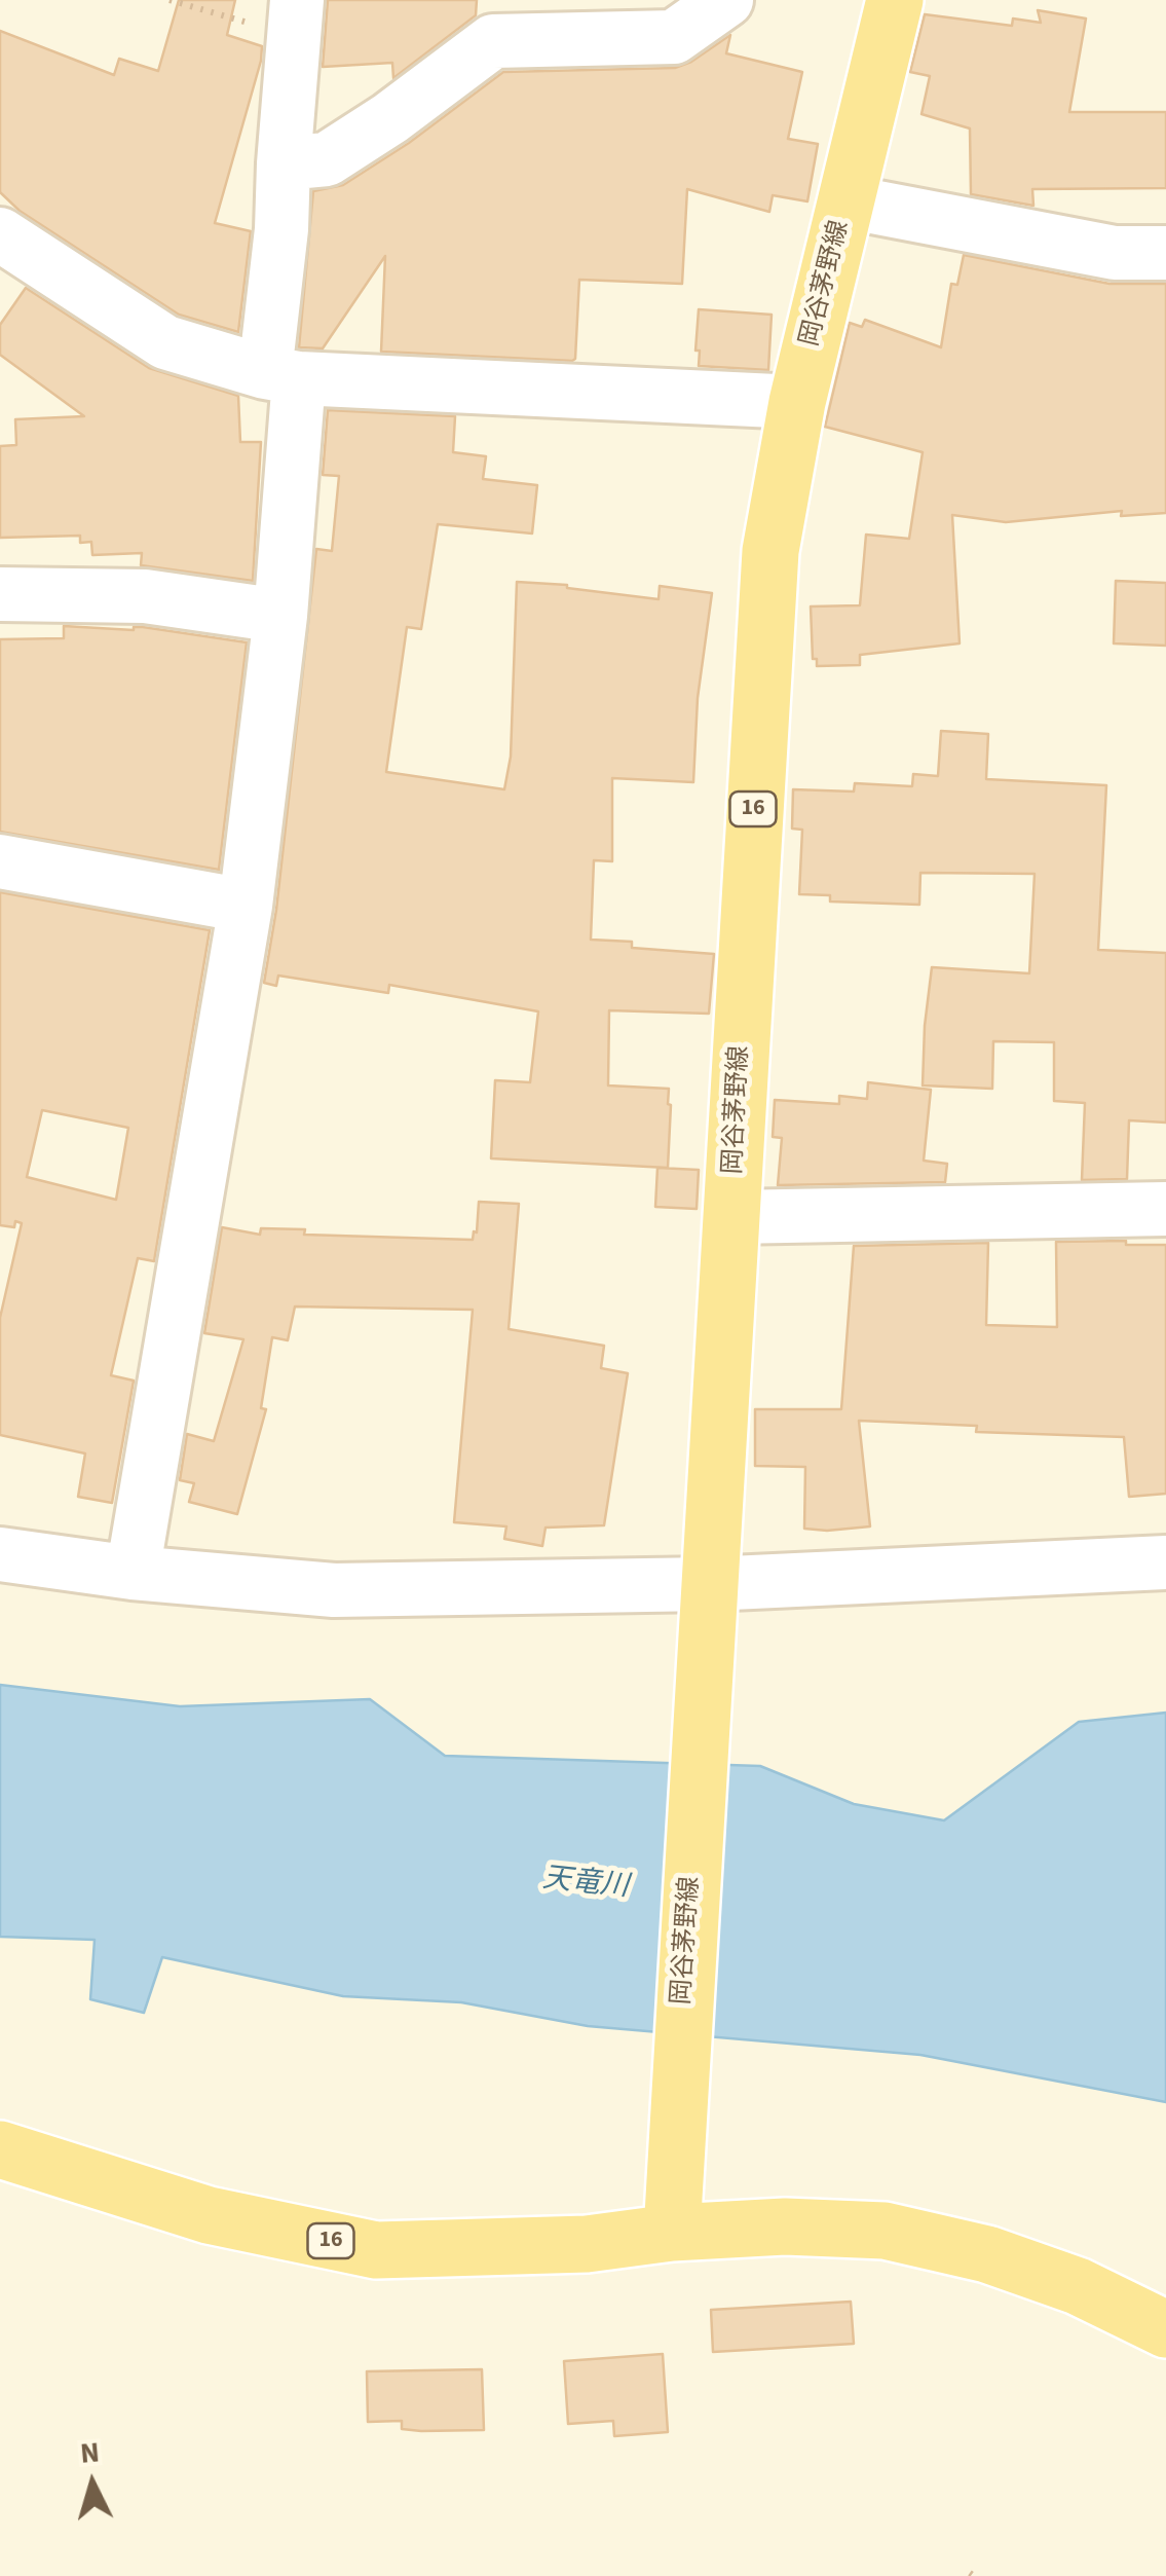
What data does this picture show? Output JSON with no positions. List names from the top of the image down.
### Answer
{
  "streets": {
    "main road": ["岡谷茅野線", "16"]
  },
  "crossings": [
    ["岡谷茅野線", "16"]
  ],
  "water": ["天竜川"],
  "north": "top"
}
